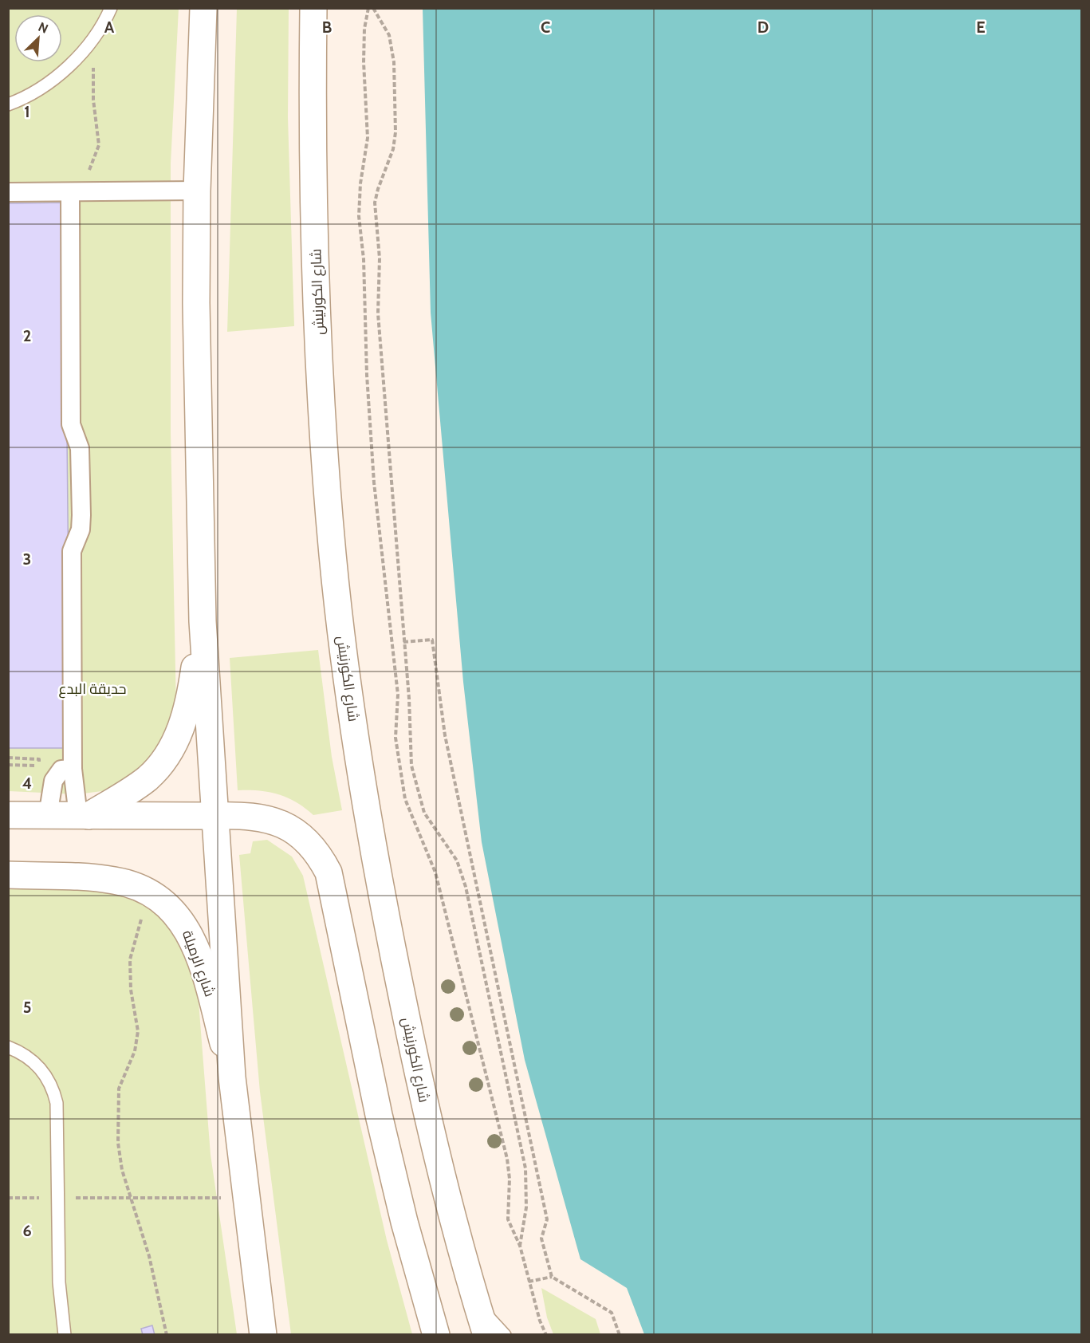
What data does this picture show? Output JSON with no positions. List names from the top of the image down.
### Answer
{
  "streets": {
    "main road": ["شارع الكورنيش", "شارع الرميلة"]
  },
  "parks": ["حديقة البدع"],
  "north": "top right",
  "grid": {
    "columns": [
      "A",
      "B",
      "C",
      "D",
      "E"
    ],
    "rows": [
      "1",
      "2",
      "3",
      "4",
      "5",
      "6"
    ]
  }
}
